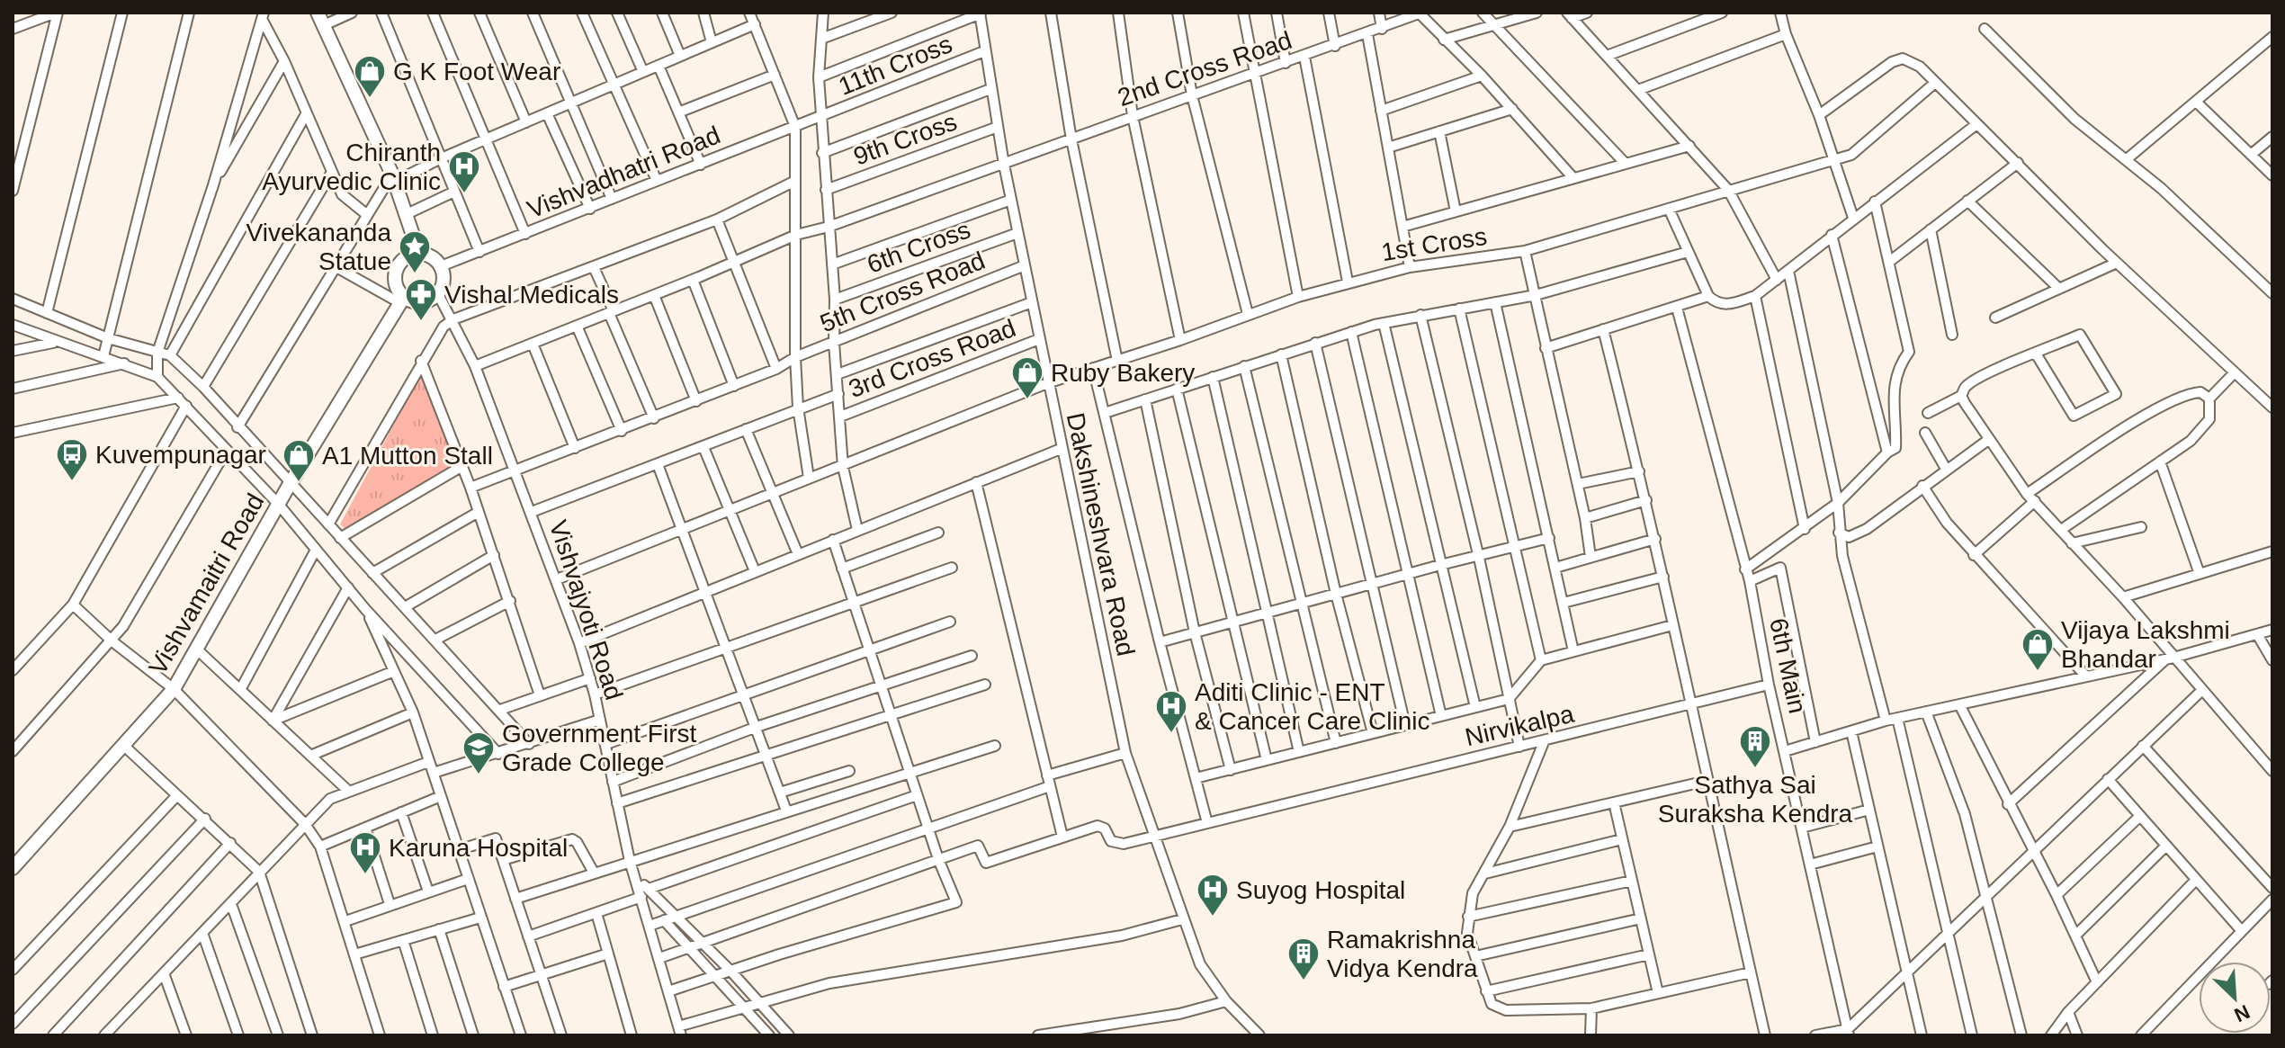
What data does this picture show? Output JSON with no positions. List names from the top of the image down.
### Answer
{
  "streets": {
    "street": [
      "11th Cross",
      "2nd Cross Road",
      "9th Cross",
      "Vishvadhatri Road",
      "1st Cross",
      "6th Cross",
      "5th Cross Road",
      "3rd Cross Road",
      "Dakshineshvara Road",
      "Vishvamaitri Road",
      "Vishvajyoti Road",
      "6th Main",
      "Nirvikalpa"
    ]
  },
  "crossings": [
    ["11th Cross", "Vishvadhatri Road"],
    ["11th Cross", "Dakshineshvara Road"],
    ["2nd Cross Road", "Dakshineshvara Road"],
    ["2nd Cross Road", "Vishvajyoti Road"],
    ["9th Cross", "Dakshineshvara Road"],
    ["Vishvadhatri Road", "Vishvamaitri Road"],
    ["Vishvadhatri Road", "Vishvajyoti Road"],
    ["1st Cross", "Dakshineshvara Road"],
    ["1st Cross", "Vishvajyoti Road"],
    ["6th Cross", "Dakshineshvara Road"],
    ["5th Cross Road", "Dakshineshvara Road"],
    ["5th Cross Road", "Vishvajyoti Road"],
    ["3rd Cross Road", "Dakshineshvara Road"],
    ["Dakshineshvara Road", "Nirvikalpa"],
    ["Vishvamaitri Road", "Vishvajyoti Road"],
    ["6th Main", "Nirvikalpa"]
  ],
  "places": {
    "shop": [
      "G K Foot Wear",
      "Ruby Bakery",
      "A1 Mutton Stall",
      "Vijaya Lakshmi Bhandar"
    ],
    "hospital": [
      "Chiranth Ayurvedic Clinic",
      "Aditi Clinic - ENT & Cancer Care Clinic",
      "Karuna Hospital",
      "Suyog Hospital"
    ],
    "place": ["Vivekananda Statue"],
    "pharmacy": ["Vishal Medicals"],
    "bus stop": ["Kuvempunagar"],
    "building": ["Sathya Sai Suraksha Kendra", "Ramakrishna Vidya Kendra"],
    "school or university": ["Government First Grade College"]
  },
  "north": "bottom right"
}
